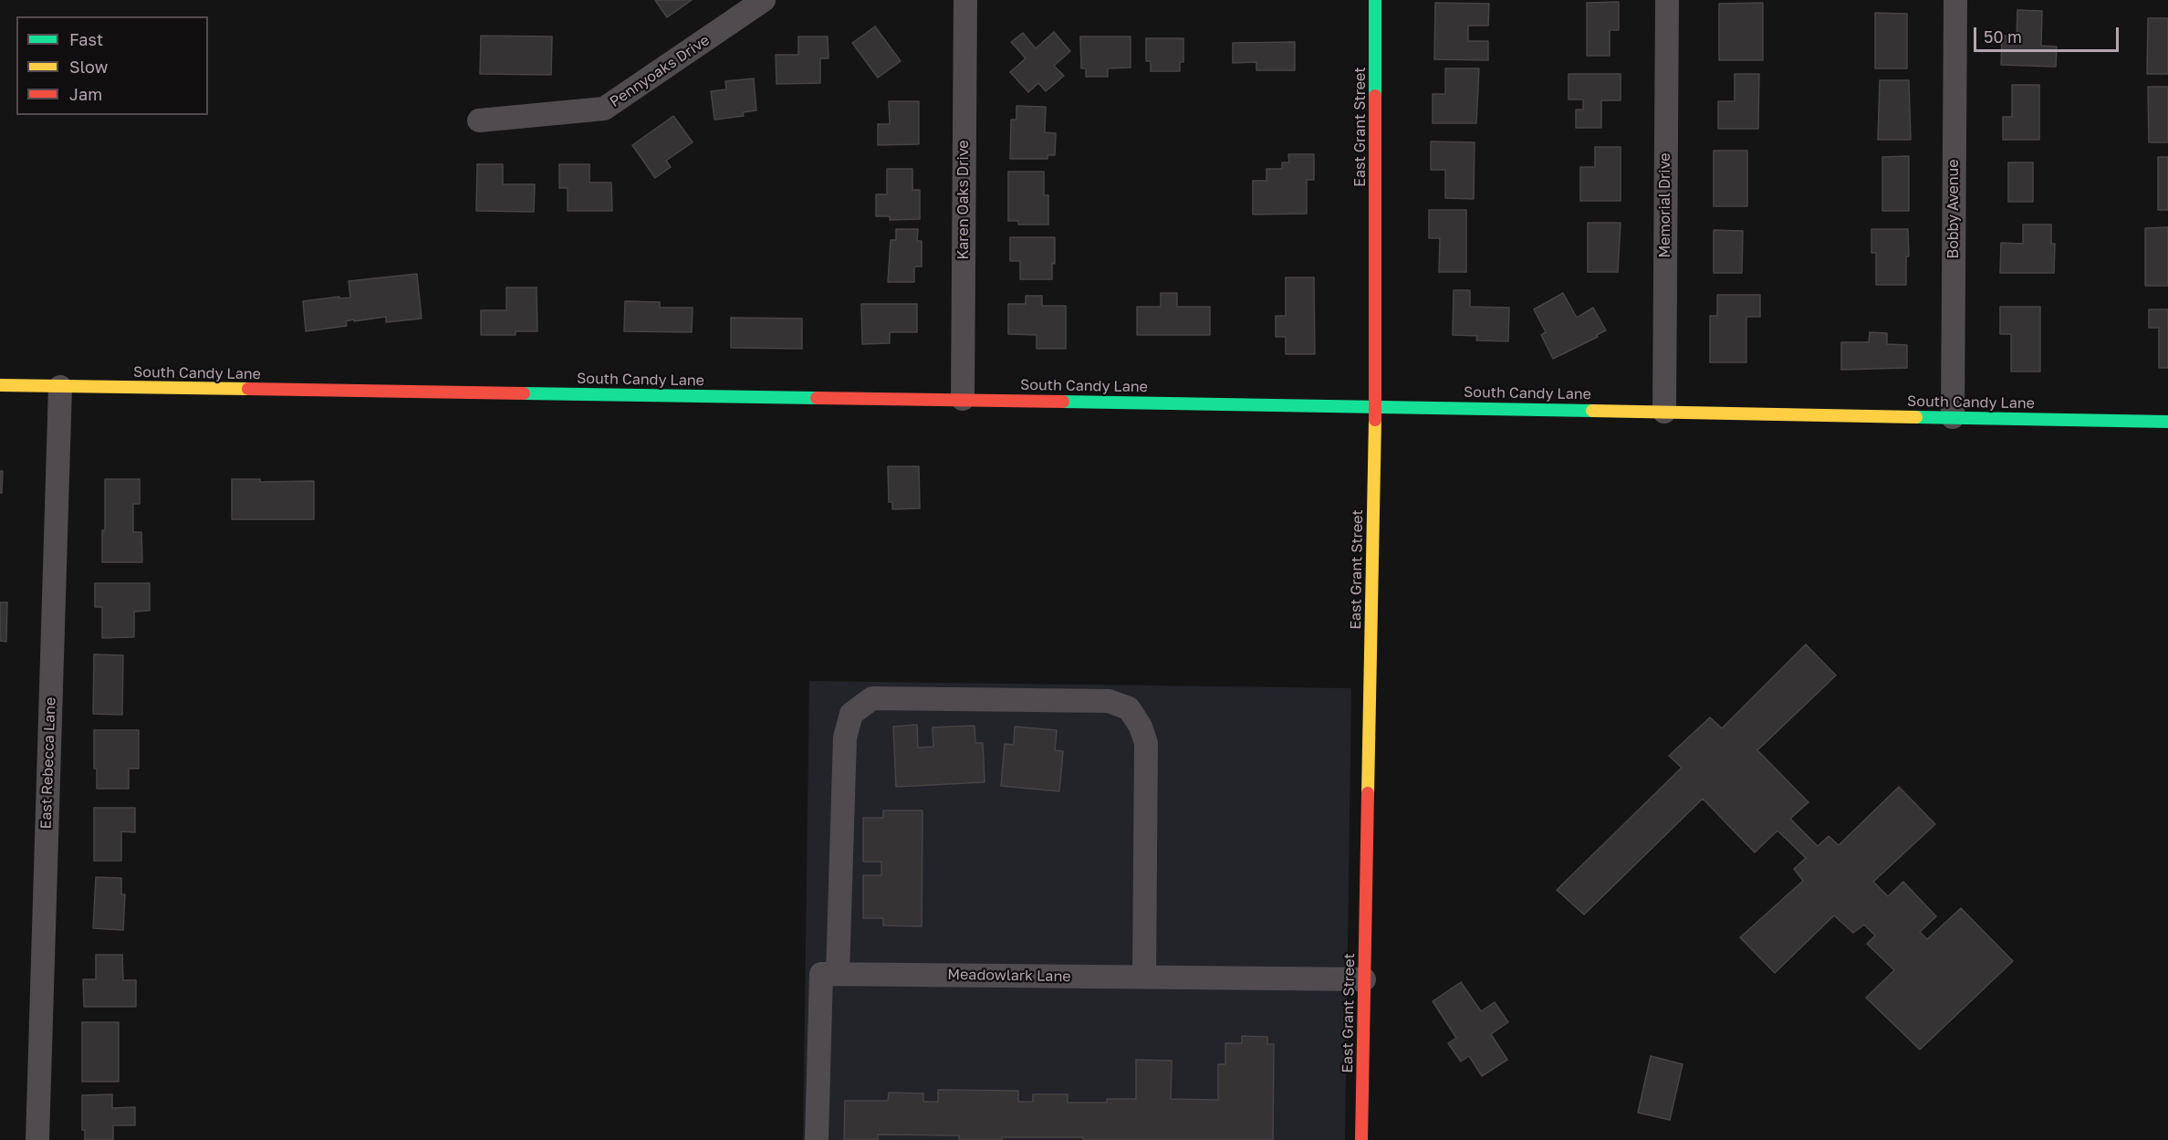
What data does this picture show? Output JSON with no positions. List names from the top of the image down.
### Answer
{
  "streets": {
    "street": [
      "Pennyoaks Drive",
      "East Grant Street",
      "Karen Oaks Drive",
      "Memorial Drive",
      "Bobby Avenue",
      "South Candy Lane",
      "East Rebecca Lane",
      "Meadowlark Lane"
    ]
  },
  "crossings": [
    ["East Grant Street", "South Candy Lane"],
    ["East Grant Street", "Meadowlark Lane"],
    ["Karen Oaks Drive", "South Candy Lane"],
    ["Memorial Drive", "South Candy Lane"],
    ["Bobby Avenue", "South Candy Lane"],
    ["South Candy Lane", "East Rebecca Lane"]
  ],
  "legend": ["Fast", "Slow", "Jam"],
  "scale_bar": "50 m"
}
